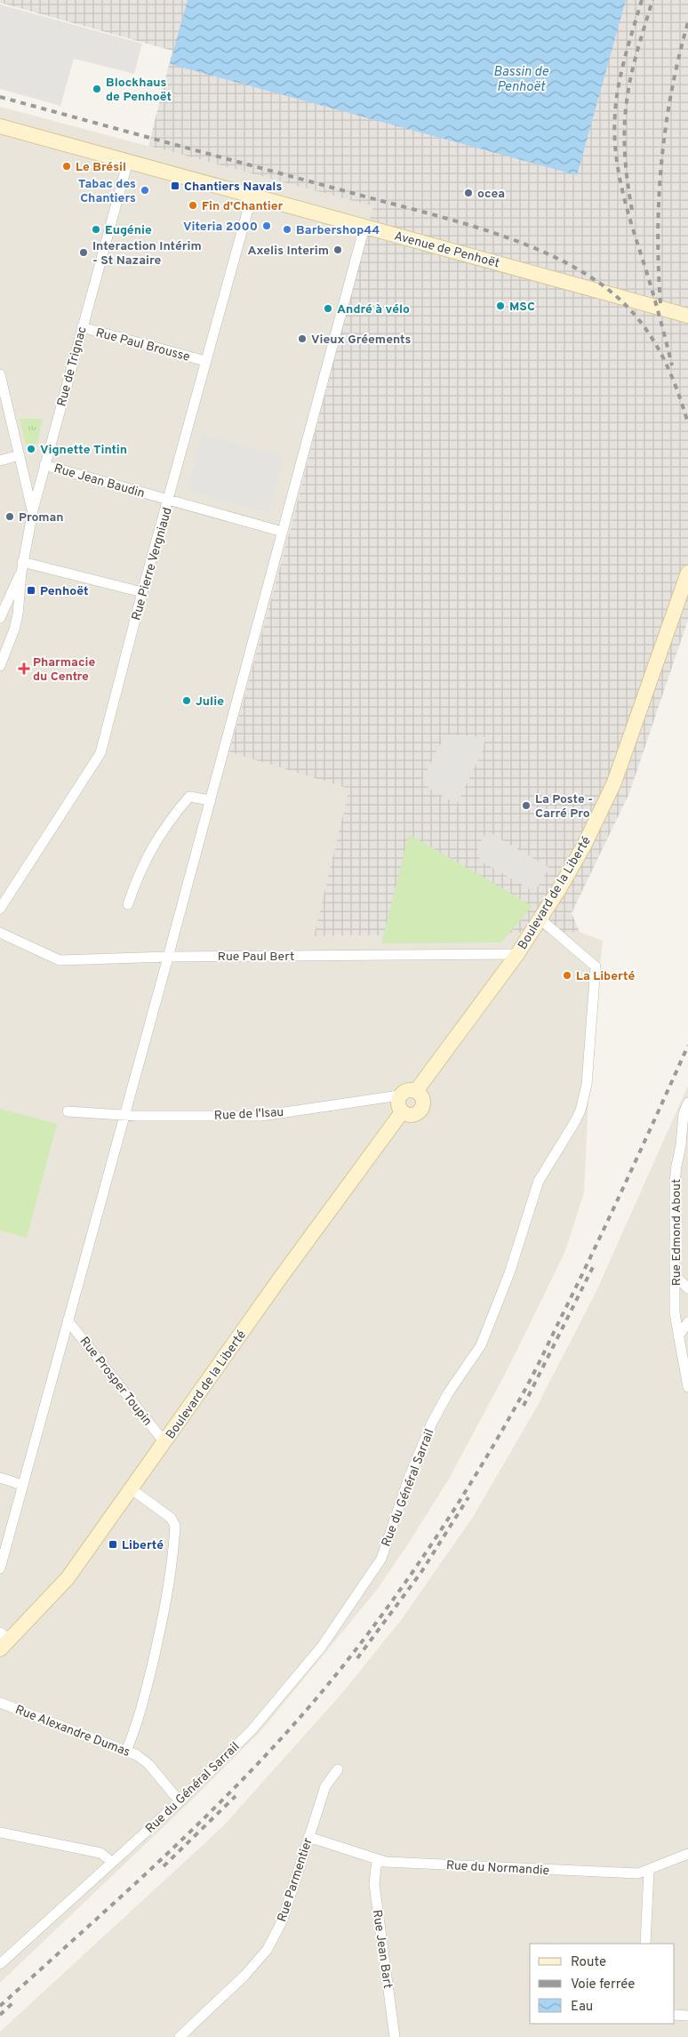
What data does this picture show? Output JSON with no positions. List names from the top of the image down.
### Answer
{
  "streets": {
    "main road": ["Avenue de Penhoët", "Boulevard de la Liberté"],
    "street": [
      "Rue Paul Brousse",
      "Rue de Trignac",
      "Rue Jean Baudin",
      "Rue Pierre Vergniaud",
      "Rue Paul Bert",
      "Rue de l'Isau",
      "Rue Edmond About",
      "Rue Prosper Toupin",
      "Rue du Général Sarrail",
      "Rue Alexandre Dumas",
      "Rue du Normandie",
      "Rue Parmentier",
      "Rue Jean Bart"
    ]
  },
  "crossings": [
    ["Avenue de Penhoët", "Rue de Trignac"],
    ["Avenue de Penhoët", "Rue Pierre Vergniaud"],
    ["Rue Paul Brousse", "Rue de Trignac"],
    ["Rue Paul Brousse", "Rue Pierre Vergniaud"],
    ["Rue de Trignac", "Rue Jean Baudin"],
    ["Rue Jean Baudin", "Rue Pierre Vergniaud"],
    ["Boulevard de la Liberté", "Rue Paul Bert"],
    ["Boulevard de la Liberté", "Rue de l'Isau"],
    ["Boulevard de la Liberté", "Rue Prosper Toupin"],
    ["Boulevard de la Liberté", "Rue du Général Sarrail"],
    ["Rue du Général Sarrail", "Rue Alexandre Dumas"],
    ["Rue du Normandie", "Rue Parmentier"],
    ["Rue du Normandie", "Rue Jean Bart"]
  ],
  "water": ["Bassin de Penhoët"],
  "places": {
    "other": [
      "Blockhaus de Penhoët",
      "Le Brésil",
      "Tabac des Chantiers",
      "ocea",
      "Fin d'Chantier",
      "Viteria 2000",
      "Eugénie",
      "Barbershop44",
      "Axelis Interim",
      "Interaction Intérim - St Nazaire",
      "MSC",
      "André à vélo",
      "Vieux Gréements",
      "Vignette Tintin",
      "Proman",
      "Julie",
      "La Poste - Carré Pro",
      "La Liberté"
    ],
    "transit": ["Chantiers Navals", "Penhoët", "Liberté"],
    "health": ["Pharmacie du Centre"]
  },
  "legend": ["Route", "Voie ferrée", "Eau"]
}
